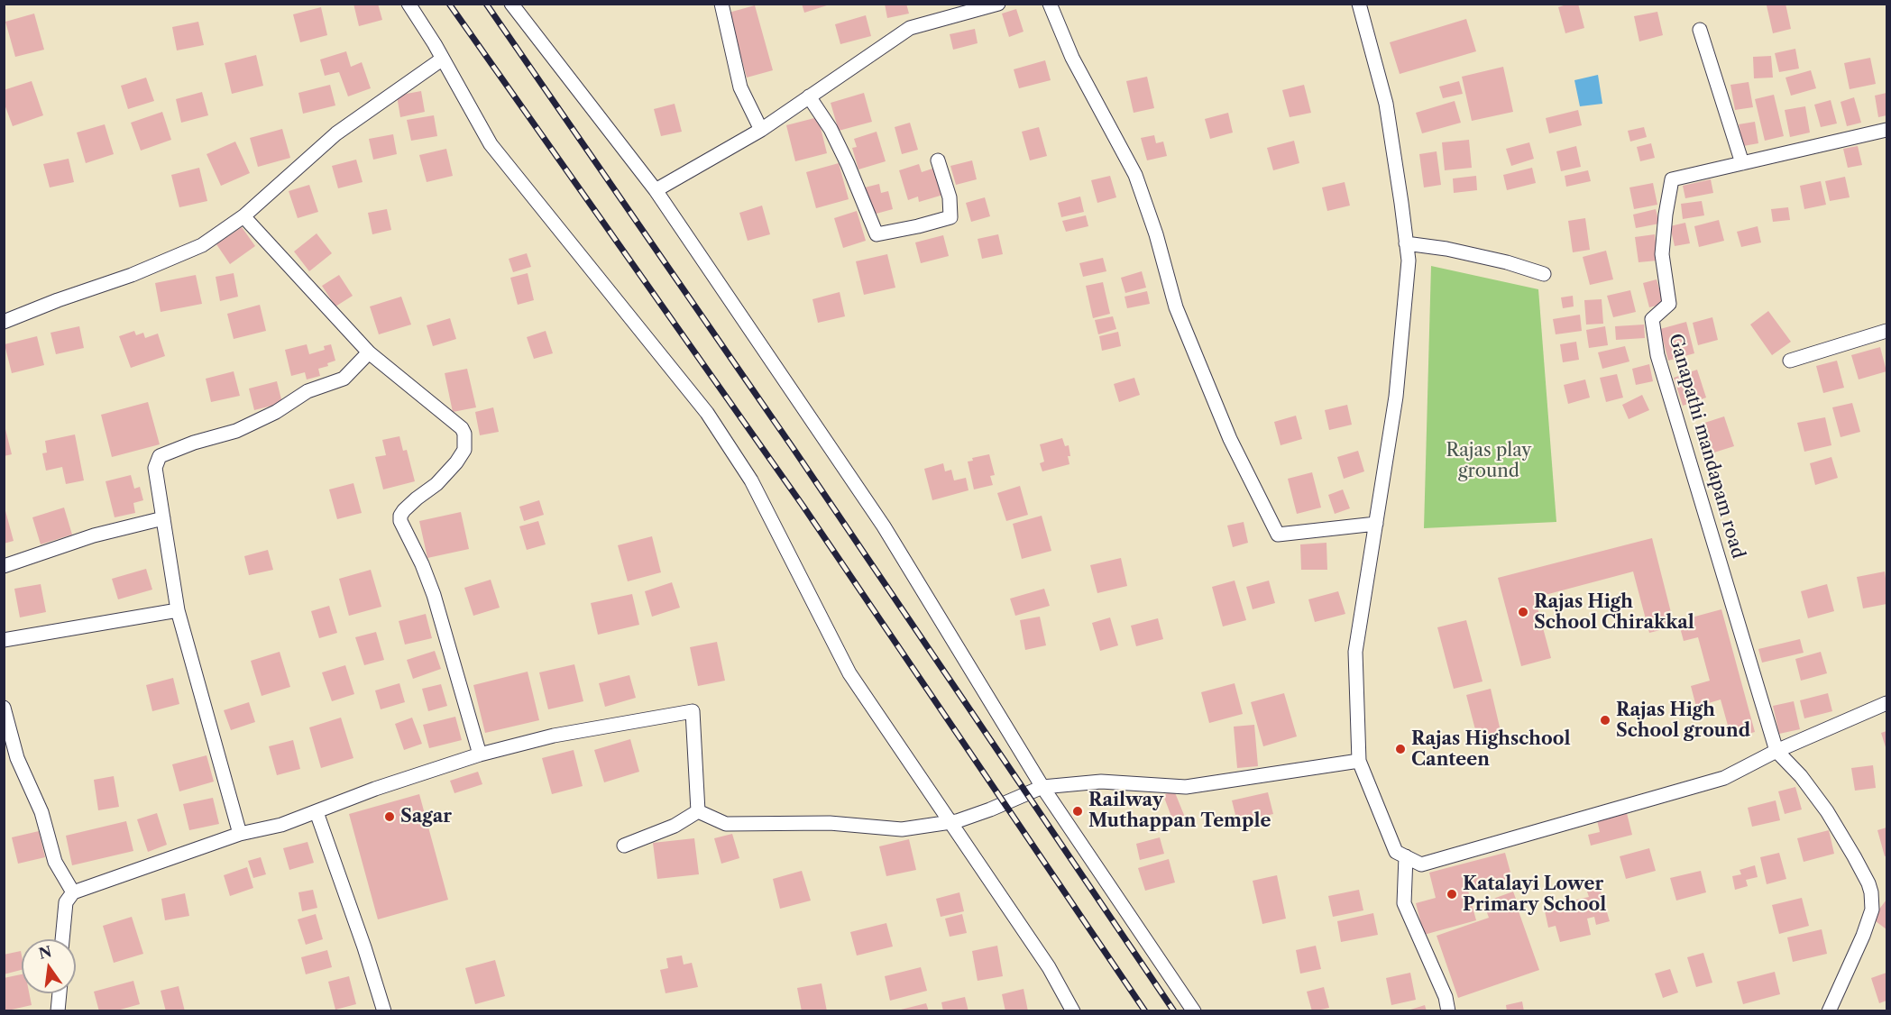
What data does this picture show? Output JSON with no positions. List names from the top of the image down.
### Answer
{
  "streets": {
    "street": ["Ganapathi mandapam road"]
  },
  "parks": ["Rajas play ground"],
  "places": [
    "Rajas High School Chirakkal",
    "Rajas High School ground",
    "Rajas Highschool Canteen",
    "Railway Muthappan Temple",
    "Sagar",
    "Katalayi Lower Primary School"
  ],
  "north": "top"
}
